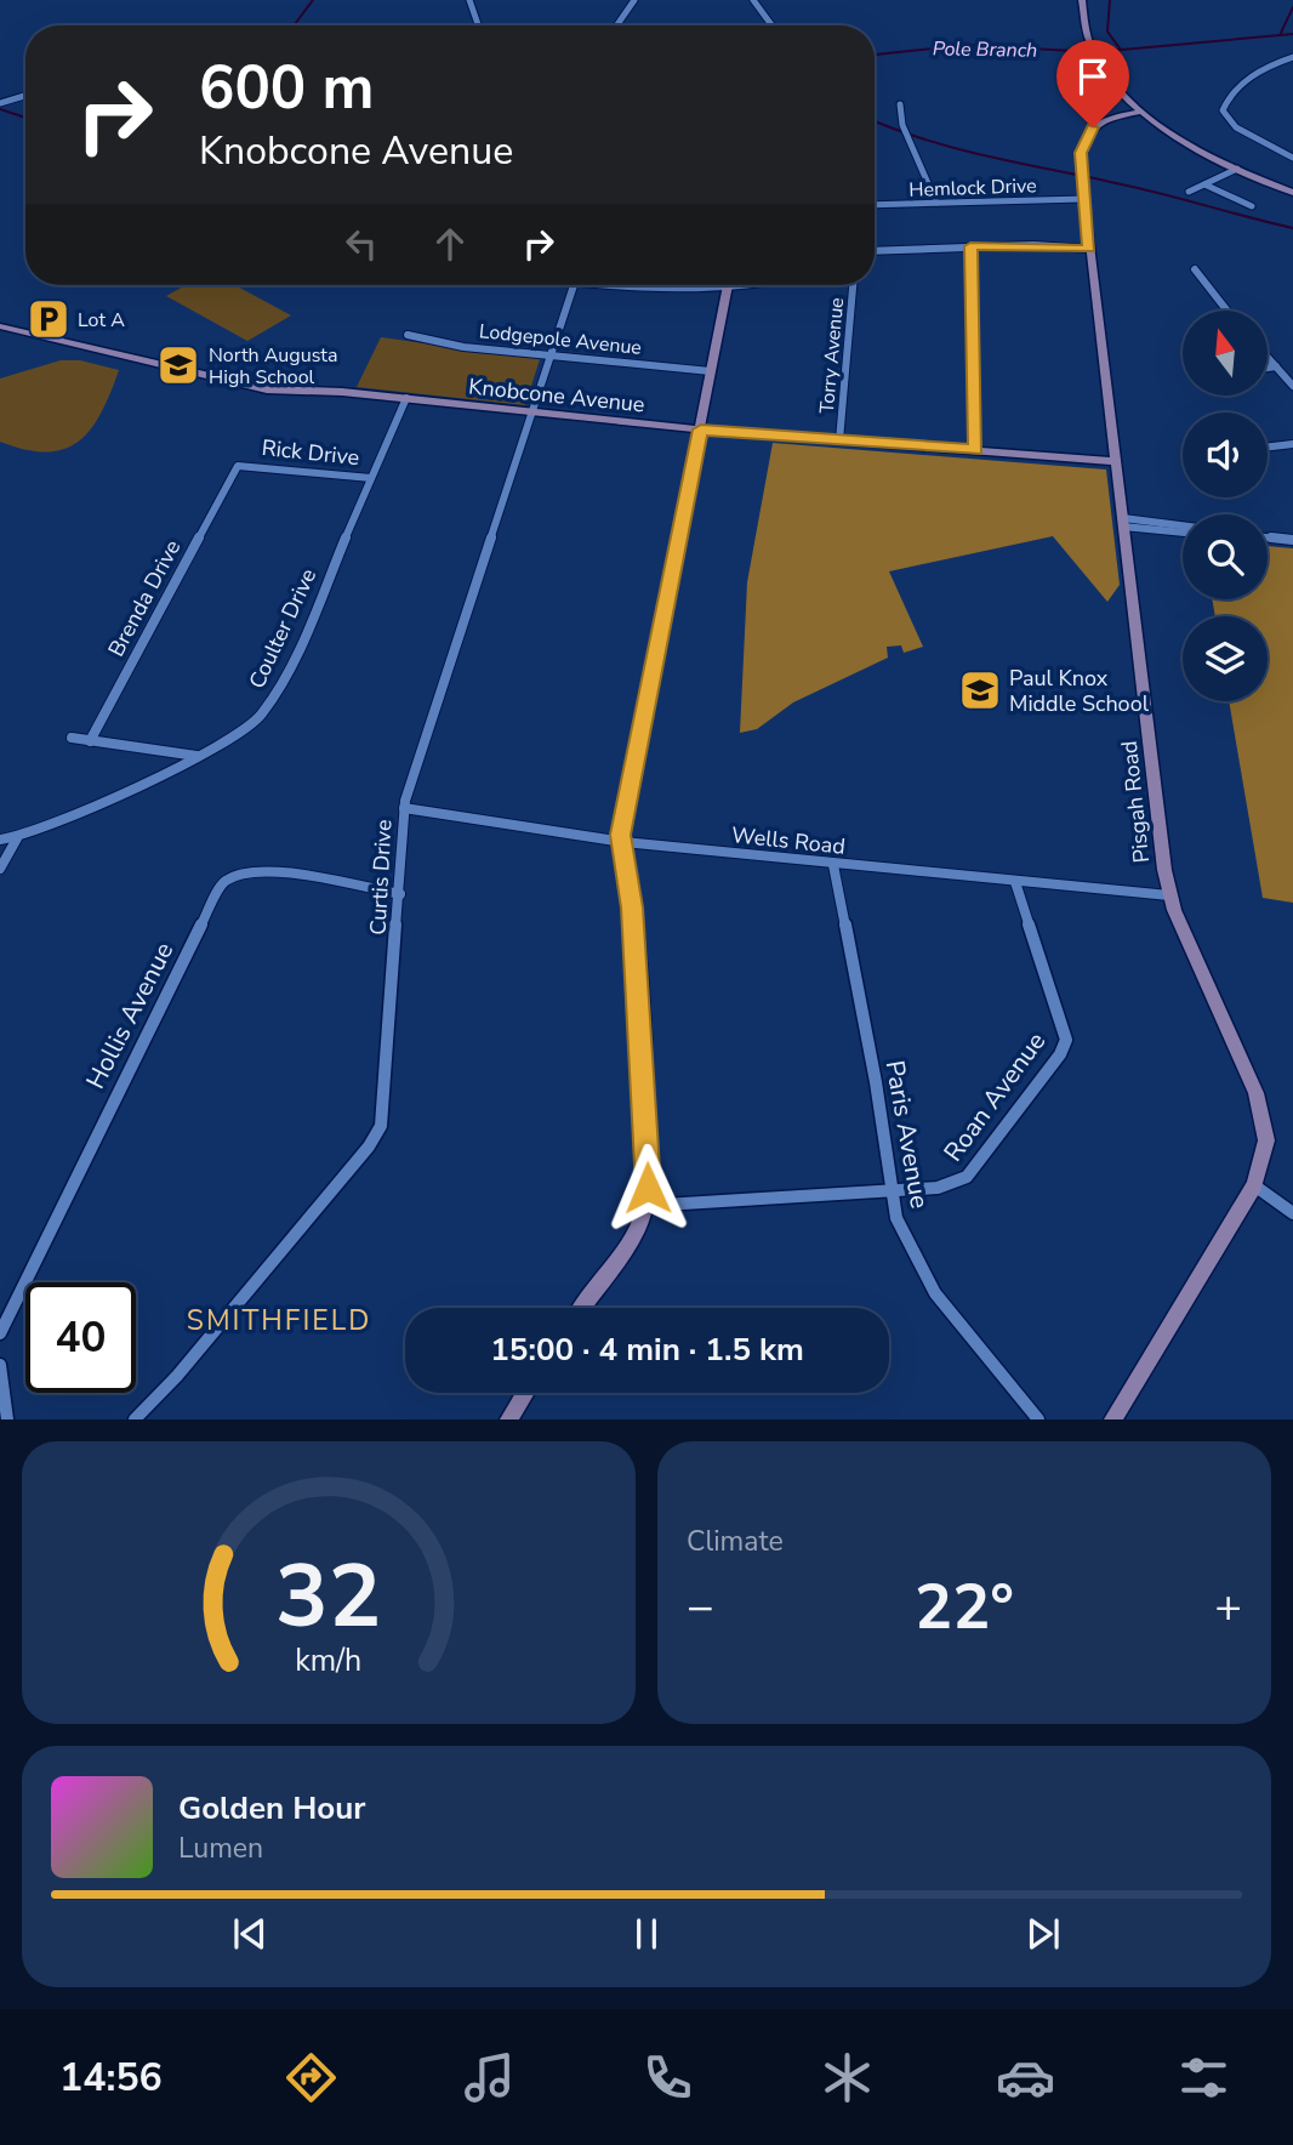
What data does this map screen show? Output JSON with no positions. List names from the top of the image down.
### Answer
{
  "streets": {
    "street": [
      "Hemlock Drive",
      "Lodgepole Avenue",
      "Torry Avenue",
      "Knobcone Avenue",
      "Rick Drive",
      "Brenda Drive",
      "Coulter Drive",
      "Pisgah Road",
      "Wells Road",
      "Curtis Drive",
      "Hollis Avenue",
      "Roan Avenue",
      "Paris Avenue"
    ]
  },
  "crossings": [
    ["Hemlock Drive", "Pisgah Road"],
    ["Lodgepole Avenue", "Curtis Drive"],
    ["Torry Avenue", "Knobcone Avenue"],
    ["Knobcone Avenue", "Coulter Drive"],
    ["Knobcone Avenue", "Pisgah Road"],
    ["Knobcone Avenue", "Curtis Drive"],
    ["Rick Drive", "Brenda Drive"],
    ["Rick Drive", "Coulter Drive"],
    ["Pisgah Road", "Wells Road"],
    ["Wells Road", "Curtis Drive"],
    ["Wells Road", "Roan Avenue"],
    ["Wells Road", "Paris Avenue"],
    ["Curtis Drive", "Hollis Avenue"],
    ["Roan Avenue", "Paris Avenue"]
  ],
  "districts": ["SMITHFIELD"],
  "water": ["Pole Branch"],
  "places": {
    "parking": ["Lot A"],
    "school or university": ["North Augusta High School", "Paul Knox Middle School"]
  },
  "north": "top",
  "page": {
    "turn": ["600 m", "Knobcone Avenue"],
    "limit": "40",
    "trip": "15:00 · 4 min · 1.5 km",
    "tile": "Climate",
    "heat": ["−", "22°", "+"],
    "song": ["Golden Hour", "Lumen"],
    "tabs": "14:56",
    "gauge": ["32", "km/h"]
  }
}
